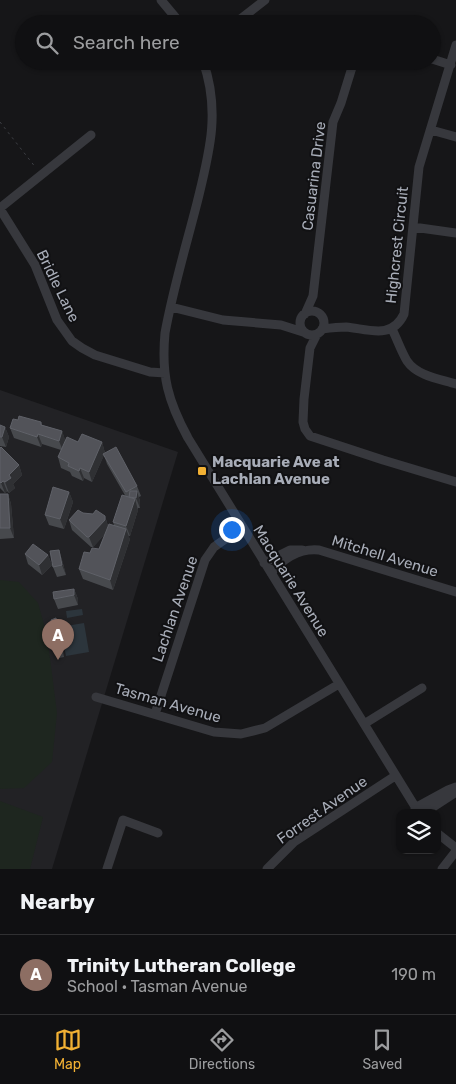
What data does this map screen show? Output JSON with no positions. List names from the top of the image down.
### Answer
{
  "streets": {
    "street": [
      "Casuarina Drive",
      "Highcrest Circuit",
      "Bridle Lane",
      "Mitchell Avenue",
      "Macquarie Avenue",
      "Lachlan Avenue",
      "Tasman Avenue",
      "Forrest Avenue"
    ]
  },
  "crossings": [
    ["Bridle Lane", "Macquarie Avenue"],
    ["Mitchell Avenue", "Macquarie Avenue"],
    ["Macquarie Avenue", "Lachlan Avenue"],
    ["Macquarie Avenue", "Tasman Avenue"],
    ["Macquarie Avenue", "Forrest Avenue"],
    ["Lachlan Avenue", "Tasman Avenue"]
  ],
  "places": {
    "transit": ["Macquarie Ave at Lachlan Avenue"]
  },
  "page": {
    "search": "Search here",
    "pins": "A",
    "heading": "Nearby",
    "list": [
      {
        "mark": "A",
        "name": "Trinity Lutheran College",
        "note": "School · Tasman Avenue",
        "value": "190 m"
      }
    ],
    "nav": ["Map", "Directions", "Saved"]
  }
}
